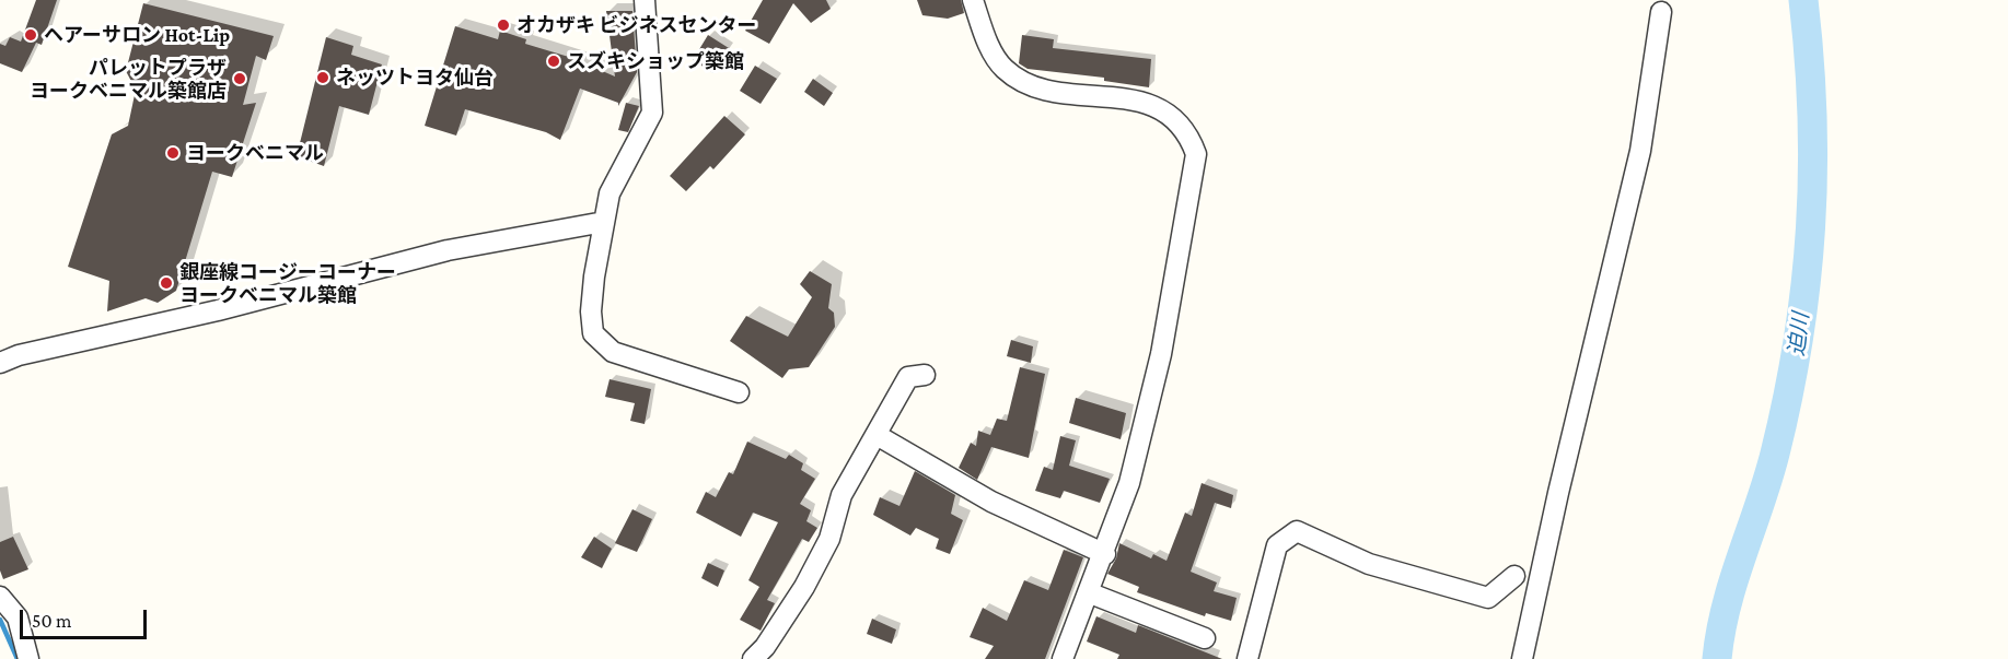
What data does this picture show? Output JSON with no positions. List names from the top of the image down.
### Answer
{
  "water": ["迫川"],
  "places": [
    "オカザキ ビジネスセンター",
    "ヘアーサロン Hot-Lip",
    "スズキショップ築館",
    "ネッツトヨタ仙台",
    "パレットプラザ ヨークベニマル築館店",
    "ヨークベニマル",
    "銀座線コージーコーナー ヨークベニマル築館"
  ],
  "scale_bar": "50 m"
}
